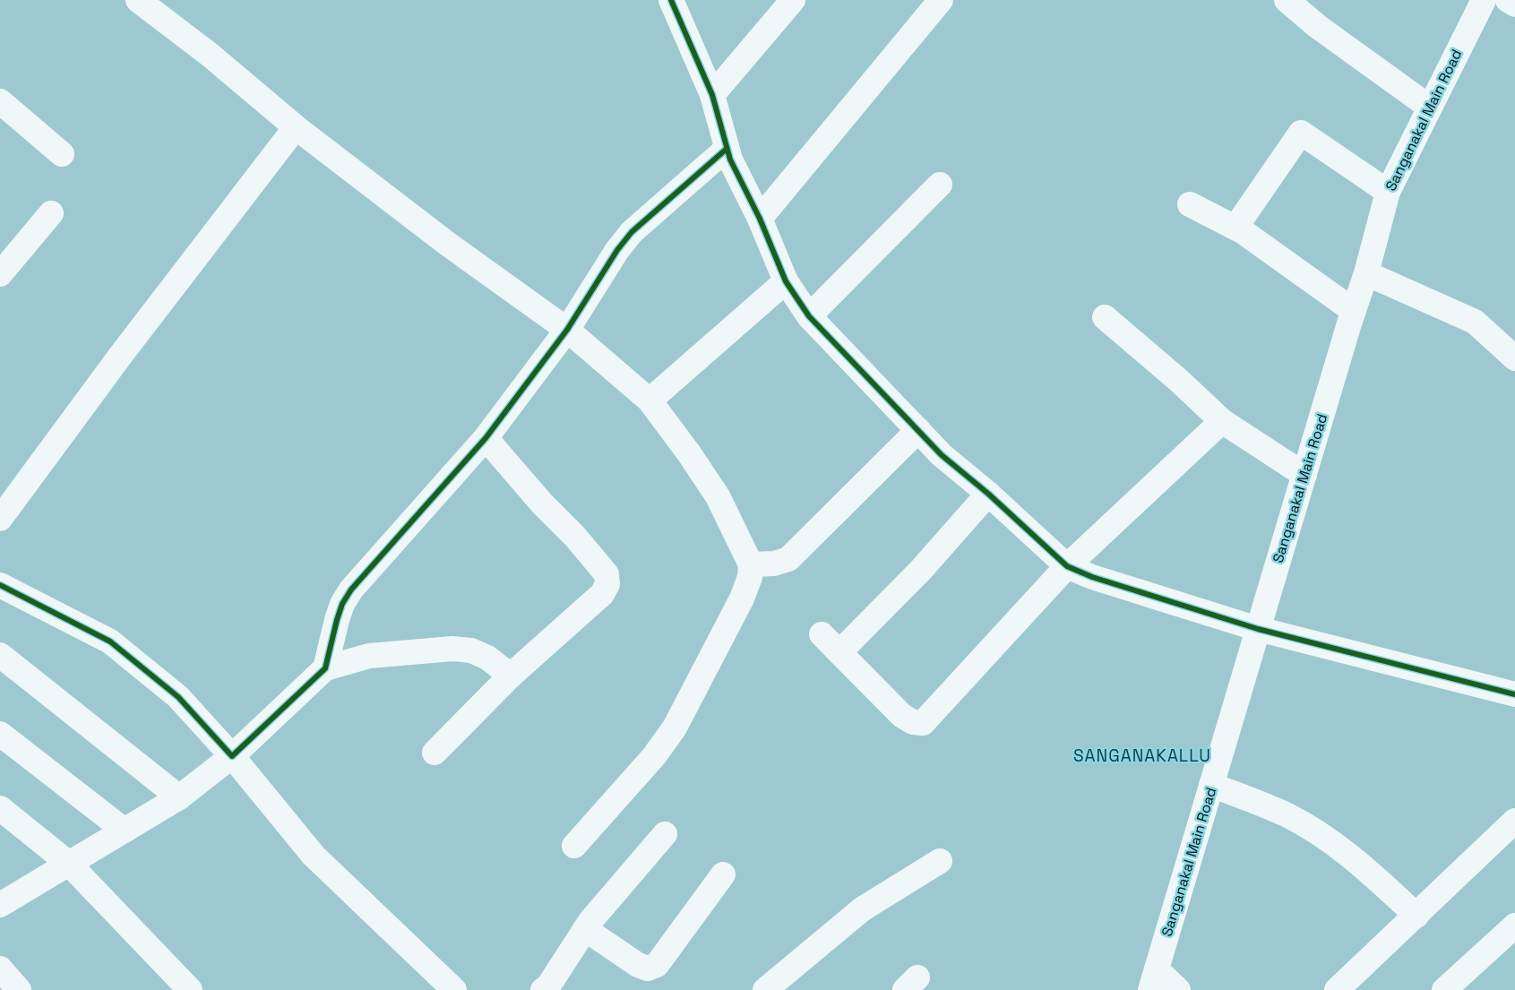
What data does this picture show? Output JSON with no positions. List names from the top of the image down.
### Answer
{
  "streets": {
    "street": ["Sanganakal Main Road"]
  },
  "districts": ["SANGANAKALLU"]
}
